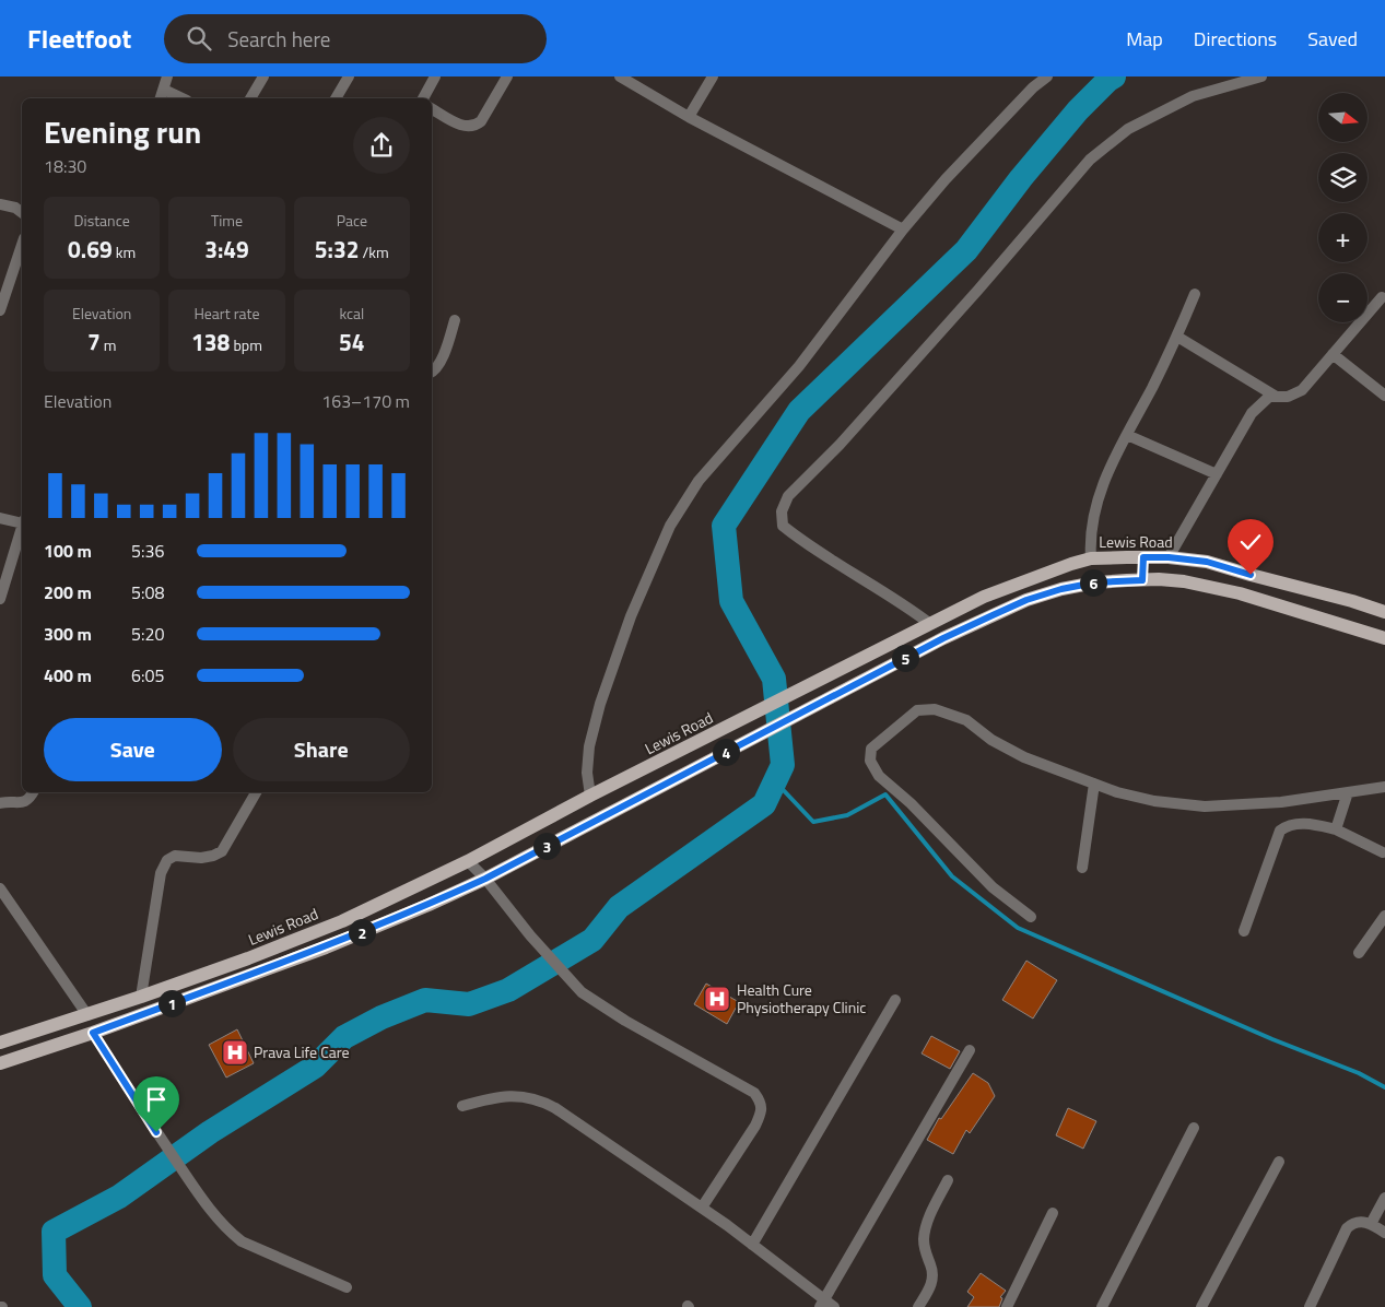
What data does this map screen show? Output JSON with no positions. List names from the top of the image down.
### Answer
{
  "streets": {
    "main road": ["Lewis Road"]
  },
  "places": {
    "hospital": ["Health Cure Physiotherapy Clinic", "Prava Life Care"]
  },
  "north": "right",
  "page": {
    "header": "Fleetfoot",
    "search": "Search here",
    "nav": ["Map", "Directions", "Saved"],
    "map_buttons": ["+", "−"],
    "heading": ["Evening run", "18:30"],
    "stats": [
      ["Distance", "0.69 km"],
      ["Time", "3:49"],
      ["Pace", "5:32 /km"],
      ["Elevation", "7 m"],
      ["Heart rate", "138 bpm"],
      ["kcal", "54"]
    ],
    "chart": ["Elevation", "163–170 m"],
    "list": [
      {
        "name": "100 m",
        "note": "5:36"
      },
      {
        "name": "200 m",
        "note": "5:08"
      },
      {
        "name": "300 m",
        "note": "5:20"
      },
      {
        "name": "400 m",
        "note": "6:05"
      }
    ],
    "pins": [
      "6",
      "5",
      "4",
      "3",
      "2",
      "1"
    ],
    "buttons": ["Save", "Share"]
  }
}
